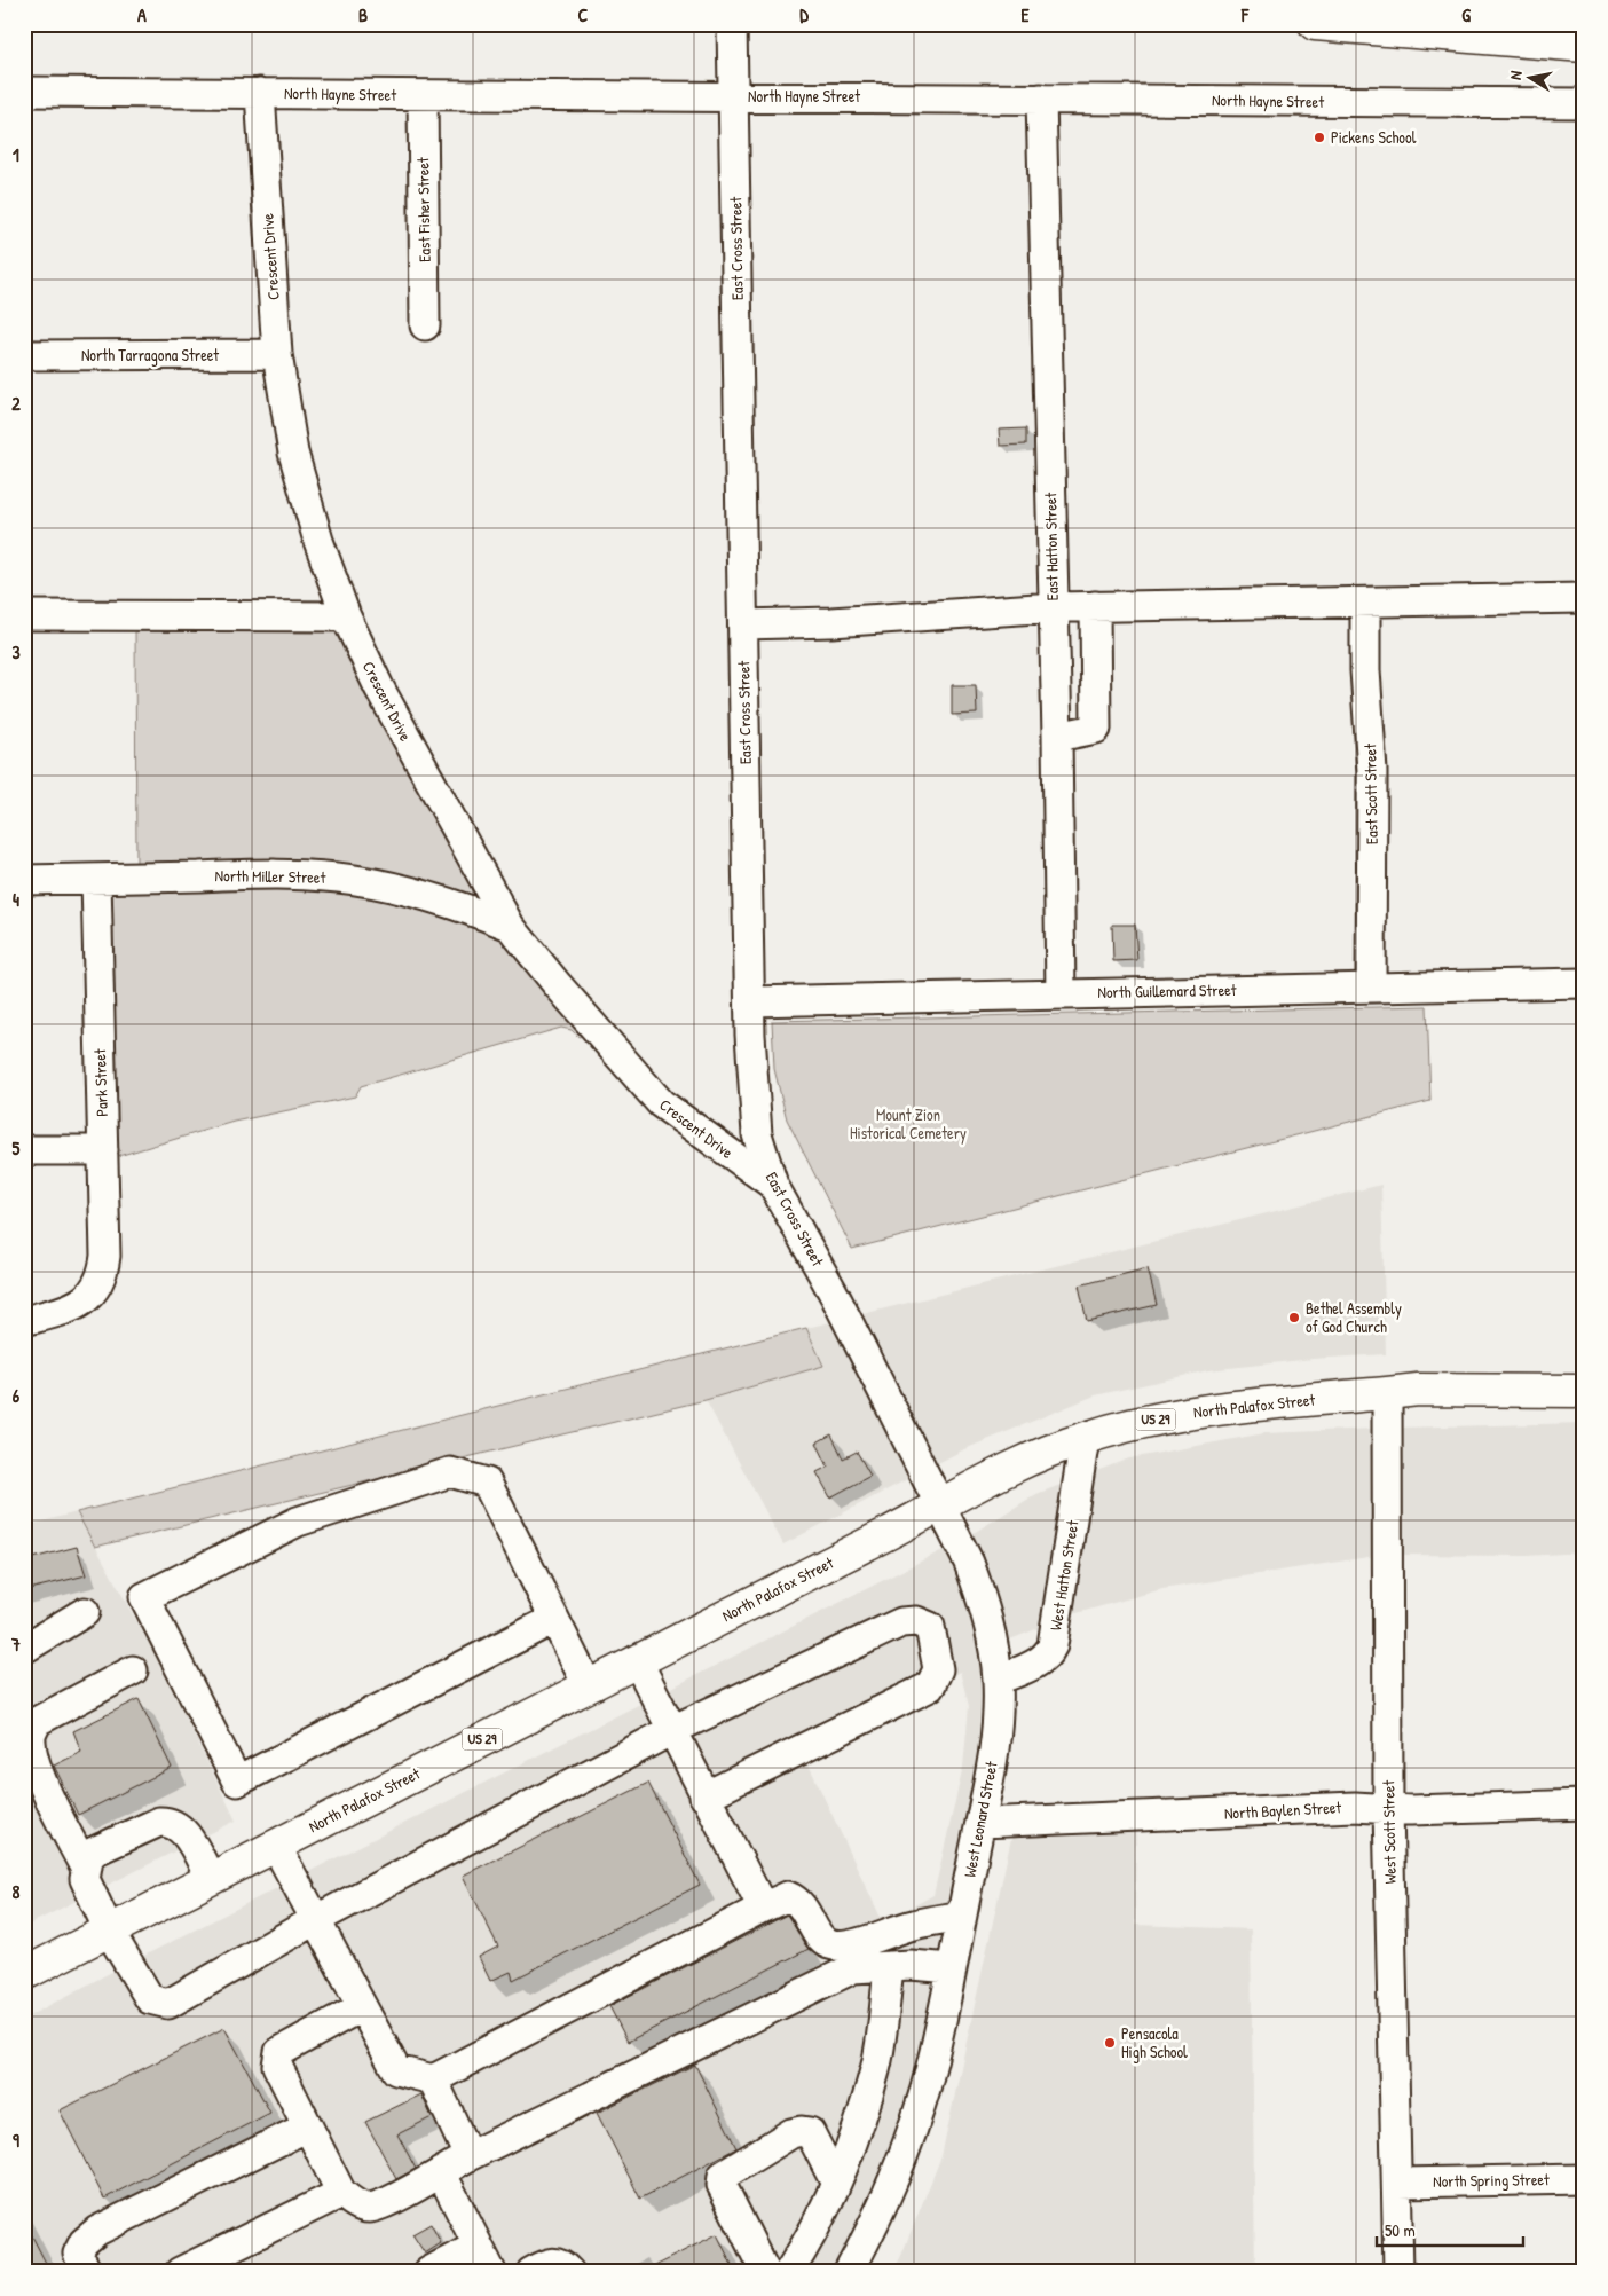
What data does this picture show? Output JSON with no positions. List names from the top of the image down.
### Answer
{
  "streets": {
    "main road": ["North Palafox Street", "US 29"],
    "street": [
      "North Hayne Street",
      "East Fisher Street",
      "East Cross Street",
      "Crescent Drive",
      "North Tarragona Street",
      "East Hatton Street",
      "East Scott Street",
      "North Miller Street",
      "North Guillemard Street",
      "Park Street",
      "West Hatton Street",
      "North Baylen Street",
      "West Leonard Street",
      "West Scott Street",
      "North Spring Street"
    ]
  },
  "crossings": [
    ["North Hayne Street", "East Fisher Street"],
    ["North Hayne Street", "East Cross Street"],
    ["North Hayne Street", "Crescent Drive"],
    ["North Hayne Street", "East Hatton Street"],
    ["East Cross Street", "Crescent Drive"],
    ["East Cross Street", "North Guillemard Street"],
    ["East Cross Street", "West Leonard Street"],
    ["Crescent Drive", "North Tarragona Street"],
    ["Crescent Drive", "North Miller Street"],
    ["East Hatton Street", "North Guillemard Street"],
    ["East Scott Street", "North Guillemard Street"],
    ["North Miller Street", "Park Street"],
    ["North Palafox Street", "West Hatton Street"],
    ["North Palafox Street", "West Leonard Street"],
    ["North Palafox Street", "West Scott Street"],
    ["West Hatton Street", "West Leonard Street"],
    ["North Baylen Street", "West Leonard Street"],
    ["North Baylen Street", "West Scott Street"],
    ["West Scott Street", "North Spring Street"]
  ],
  "parks": ["Mount Zion Historical Cemetery"],
  "places": ["Pickens School", "Bethel Assembly of God Church", "Pensacola High School"],
  "scale_bar": "50 m",
  "north": "left",
  "grid": {
    "columns": [
      "A",
      "B",
      "C",
      "D",
      "E",
      "F",
      "G"
    ],
    "rows": [
      "1",
      "2",
      "3",
      "4",
      "5",
      "6",
      "7",
      "8",
      "9"
    ]
  }
}
